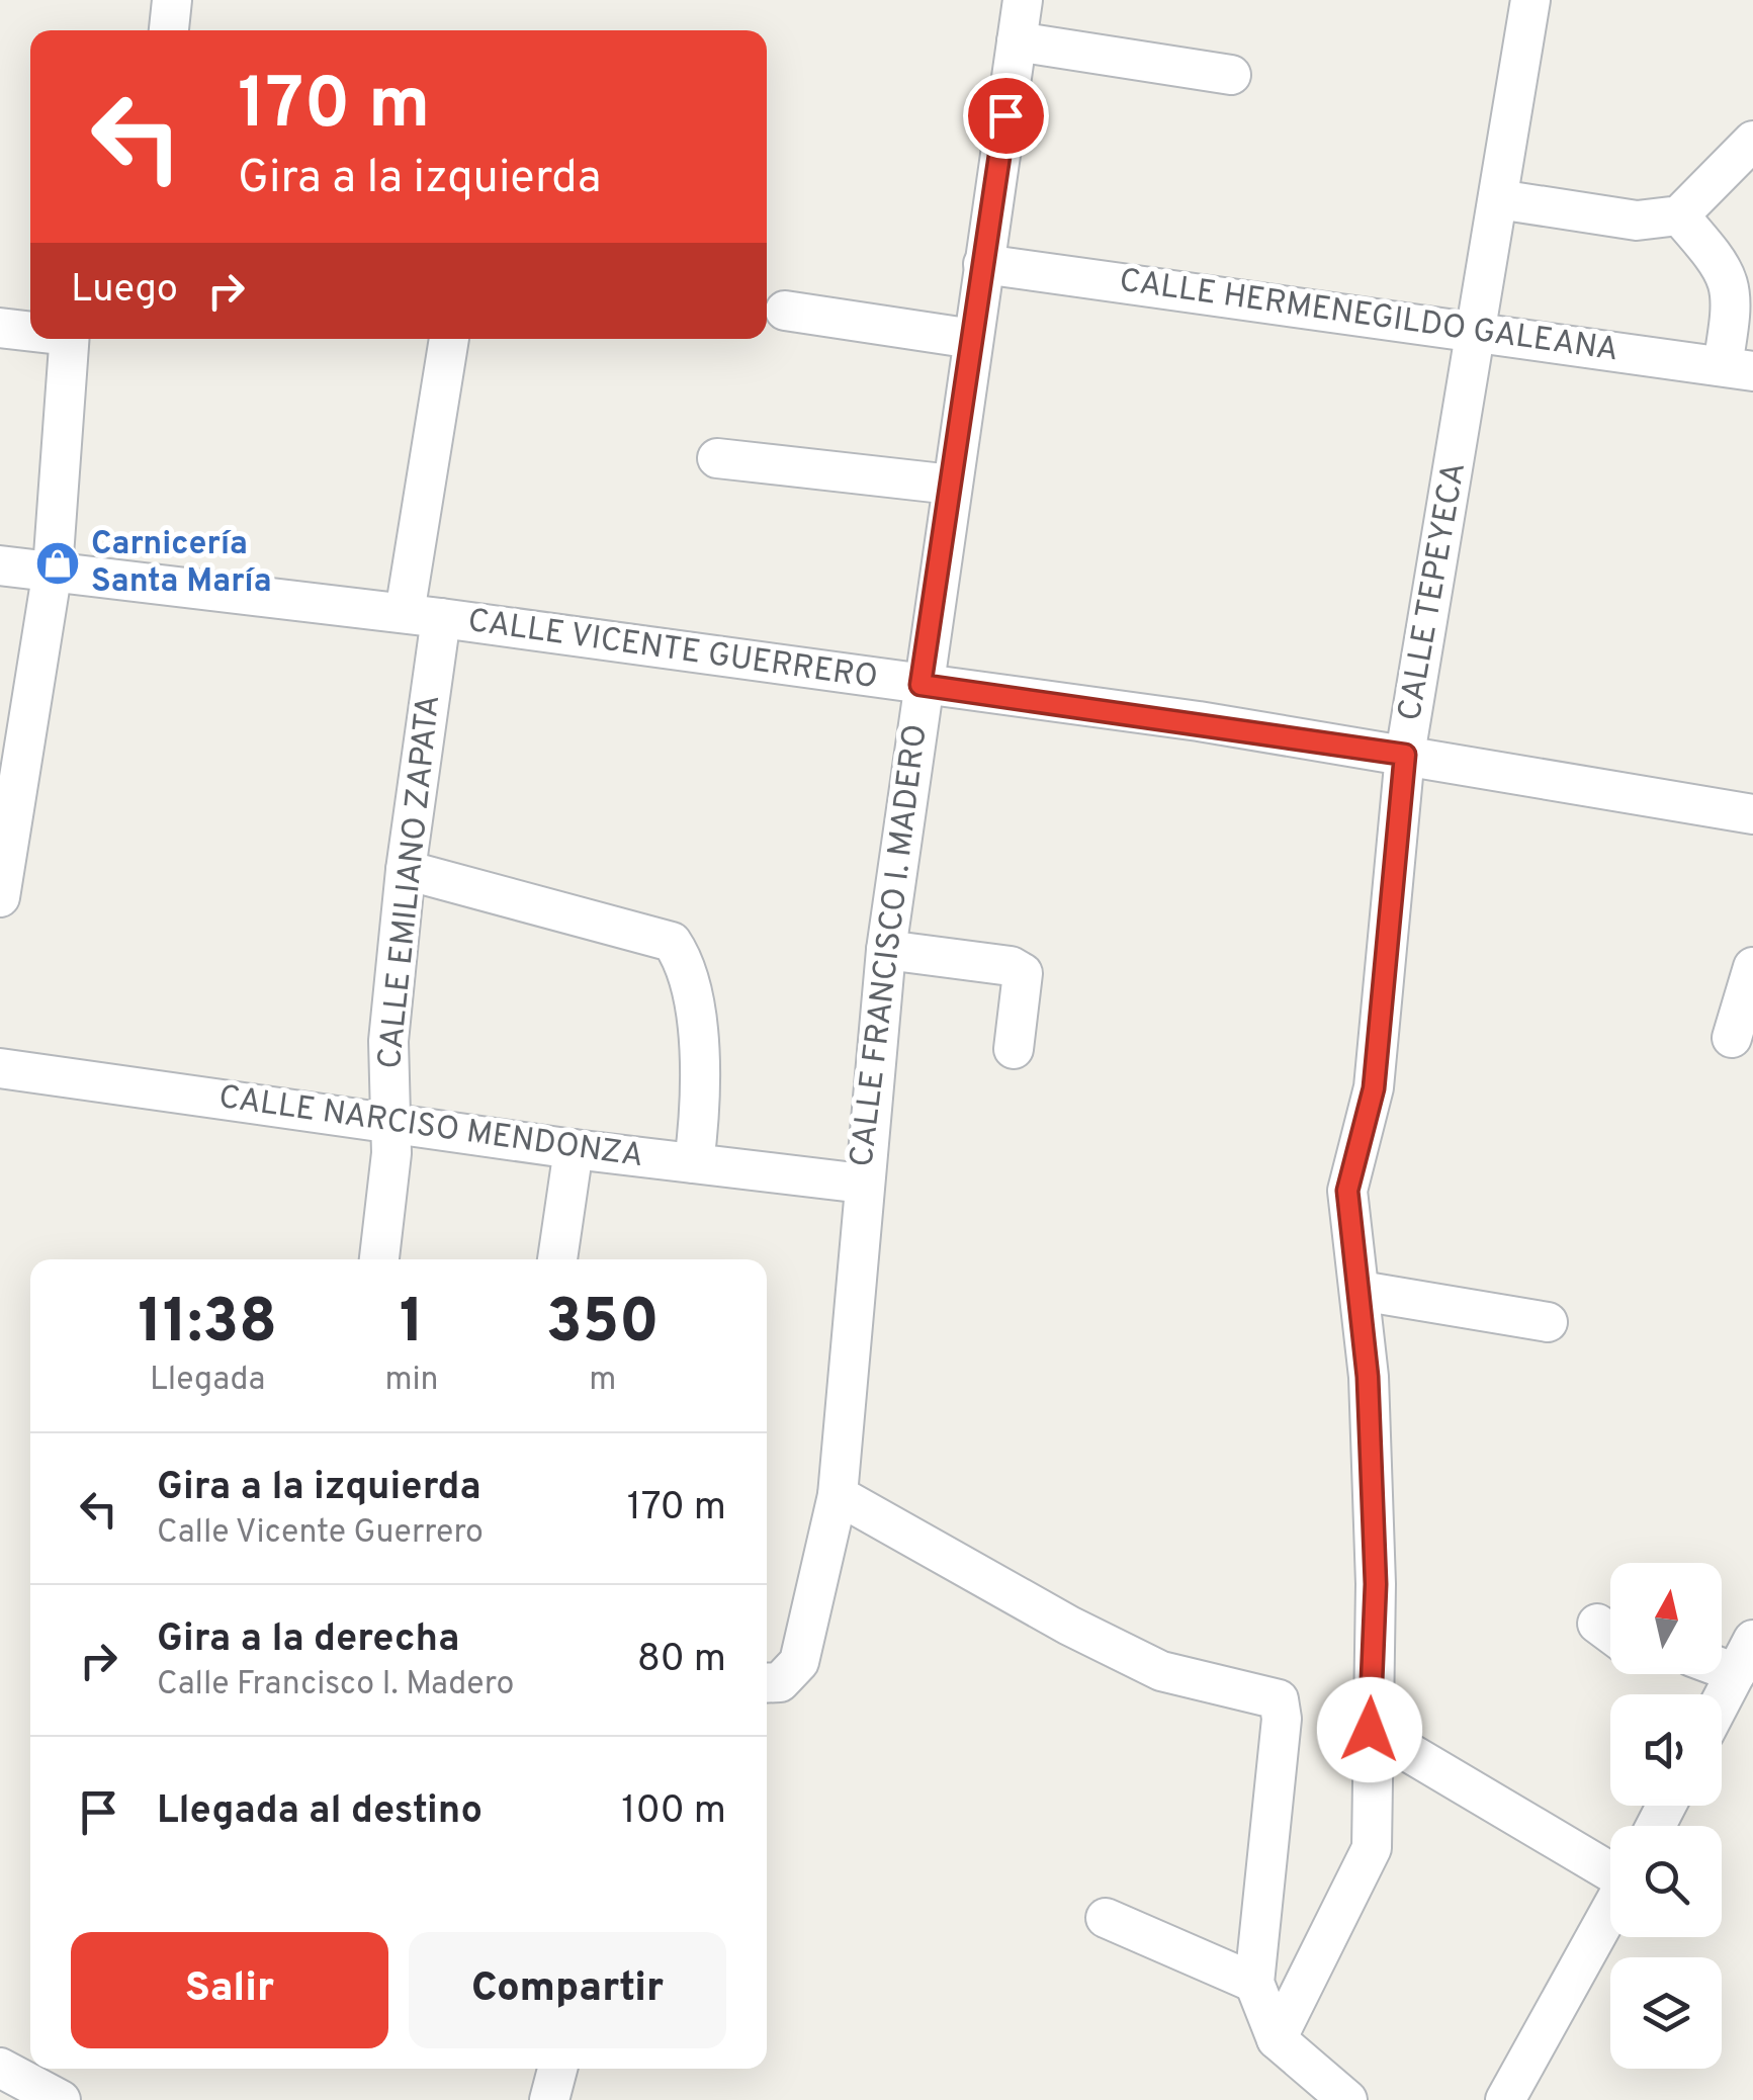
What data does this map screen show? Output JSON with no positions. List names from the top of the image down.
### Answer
{
  "streets": {
    "street": [
      "CALLE HERMENEGILDO GALEANA",
      "CALLE TEPEYECA",
      "CALLE VICENTE GUERRERO",
      "CALLE EMILIANO ZAPATA",
      "CALLE FRANCISCO I. MADERO",
      "CALLE NARCISO MENDONZA"
    ]
  },
  "crossings": [
    ["CALLE HERMENEGILDO GALEANA", "CALLE TEPEYECA"],
    ["CALLE HERMENEGILDO GALEANA", "CALLE FRANCISCO I. MADERO"],
    ["CALLE TEPEYECA", "CALLE VICENTE GUERRERO"],
    ["CALLE VICENTE GUERRERO", "CALLE EMILIANO ZAPATA"],
    ["CALLE VICENTE GUERRERO", "CALLE FRANCISCO I. MADERO"],
    ["CALLE EMILIANO ZAPATA", "CALLE NARCISO MENDONZA"],
    ["CALLE FRANCISCO I. MADERO", "CALLE NARCISO MENDONZA"]
  ],
  "places": {
    "shop": ["Carnicería Santa María"]
  },
  "north": "top",
  "page": {
    "turn": ["170 m", "Gira a la izquierda"],
    "then": "Luego",
    "eta": [
      "11:38",
      "Llegada",
      "1",
      "min",
      "350",
      "m"
    ],
    "list": [
      {
        "name": "Gira a la izquierda",
        "note": "Calle Vicente Guerrero",
        "value": "170 m"
      },
      {
        "name": "Gira a la derecha",
        "note": "Calle Francisco I. Madero",
        "value": "80 m"
      },
      {
        "name": "Llegada al destino",
        "value": "100 m"
      }
    ],
    "buttons": ["Salir", "Compartir"]
  }
}
